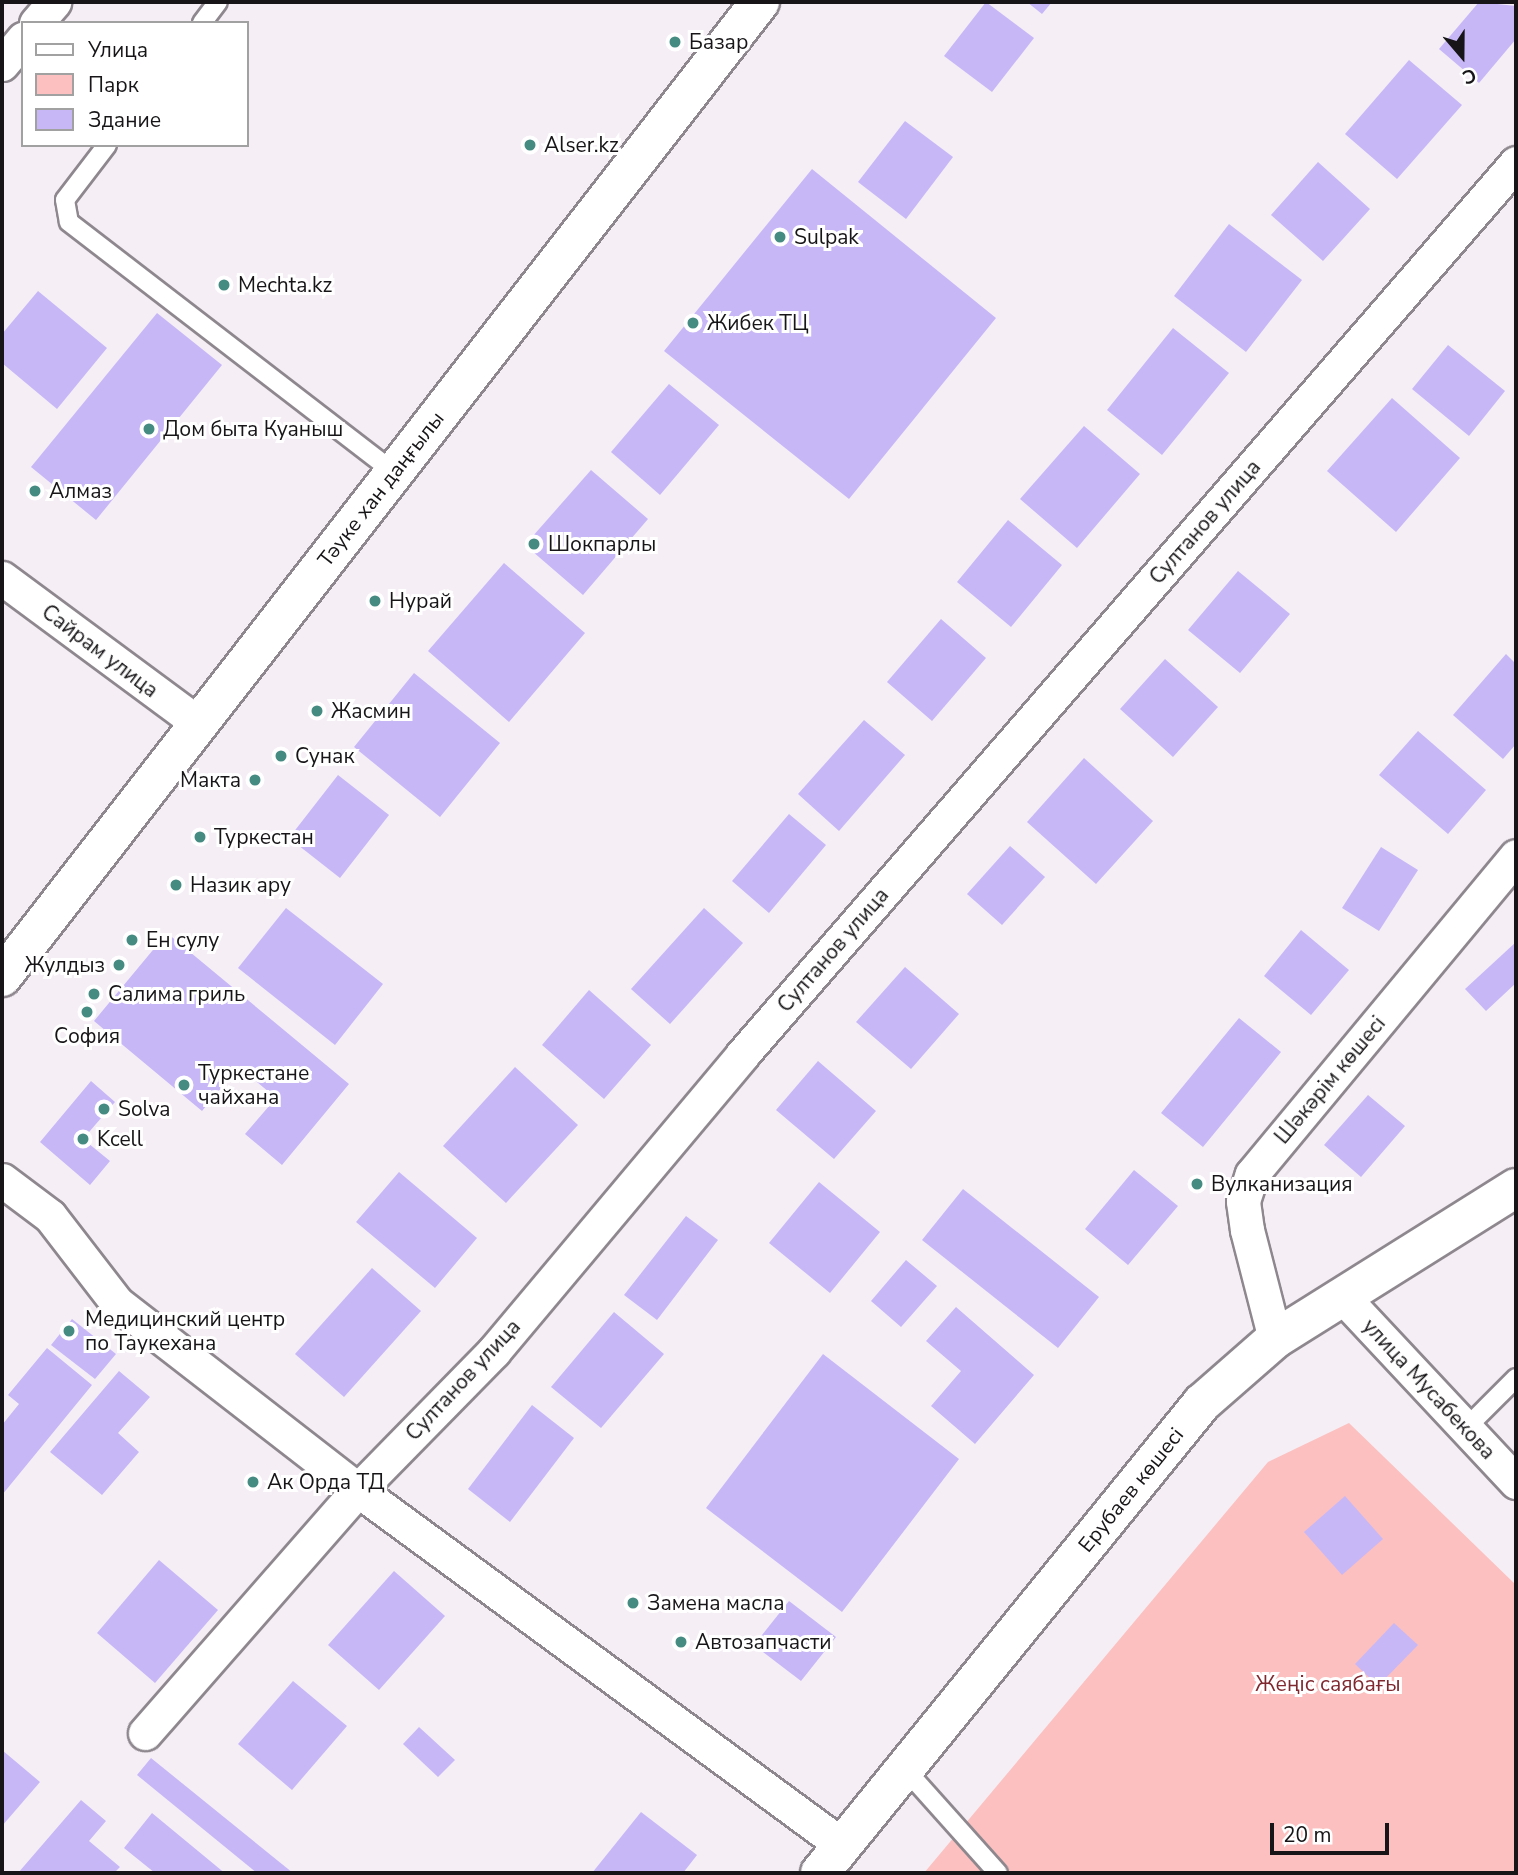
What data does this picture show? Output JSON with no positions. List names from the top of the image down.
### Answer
{
  "streets": {
    "street": [
      "Тәуке хан даңғылы",
      "Султанов улица",
      "Сайрам улица",
      "Шәкәрім көшесі",
      "улица Мусабекова",
      "Ерубаев көшесі"
    ]
  },
  "crossings": [
    ["Тәуке хан даңғылы", "Сайрам улица"],
    ["Шәкәрім көшесі", "Ерубаев көшесі"],
    ["улица Мусабекова", "Ерубаев көшесі"]
  ],
  "parks": ["Жеңіс саябағы"],
  "places": [
    "Базар",
    "Alser.kz",
    "Sulpak",
    "Mechta.kz",
    "Жибек ТЦ",
    "Дом быта Куаныш",
    "Алмаз",
    "Шокпарлы",
    "Нурай",
    "Жасмин",
    "Сунак",
    "Макта",
    "Туркестан",
    "Назик ару",
    "Ен сулу",
    "Жулдыз",
    "Салима гриль",
    "София",
    "Туркестане чайхана",
    "Solva",
    "Kcell",
    "Вулканизация",
    "Медицинский центр по Таукехана",
    "Ак Орда ТД",
    "Замена масла",
    "Автозапчасти"
  ],
  "legend": ["Улица", "Парк", "Здание"],
  "scale_bar": "20 m",
  "north": "bottom"
}
